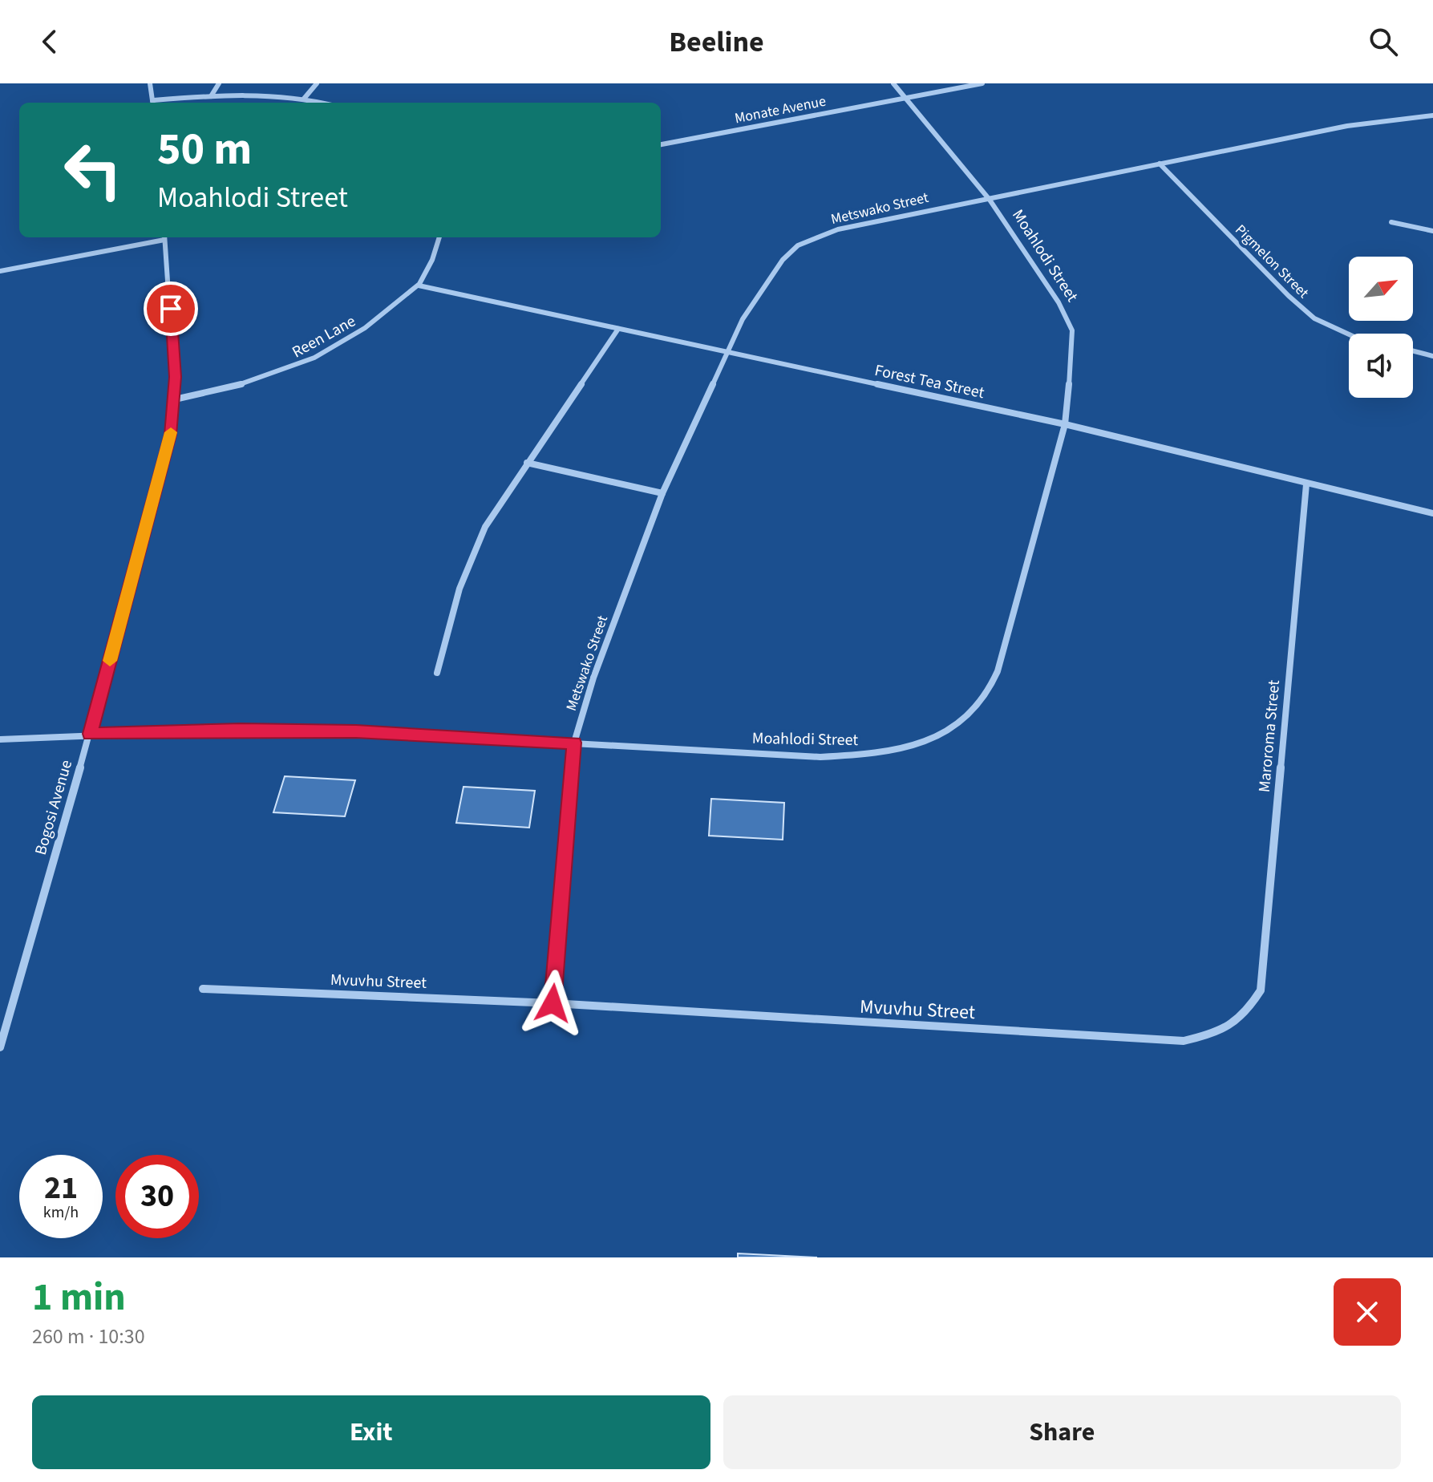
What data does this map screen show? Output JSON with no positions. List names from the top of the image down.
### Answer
{
  "streets": {
    "street": [
      "Monate Avenue",
      "Metswako Street",
      "Moahlodi Street",
      "Pigmelon Street",
      "Reen Lane",
      "Forest Tea Street",
      "Maroroma Street",
      "Bogosi Avenue",
      "Mvuvhu Street"
    ]
  },
  "crossings": [
    ["Monate Avenue", "Moahlodi Street"],
    ["Metswako Street", "Moahlodi Street"],
    ["Metswako Street", "Pigmelon Street"],
    ["Metswako Street", "Forest Tea Street"],
    ["Moahlodi Street", "Forest Tea Street"],
    ["Moahlodi Street", "Bogosi Avenue"],
    ["Reen Lane", "Forest Tea Street"],
    ["Reen Lane", "Bogosi Avenue"],
    ["Forest Tea Street", "Maroroma Street"],
    ["Maroroma Street", "Mvuvhu Street"]
  ],
  "north": "top right",
  "page": {
    "header": "Beeline",
    "turn": ["50 m", "Moahlodi Street"],
    "speed": "21 km/h",
    "limit": "30",
    "heading": ["1 min", "260 m · 10:30"],
    "buttons": ["Exit", "Share"]
  }
}
